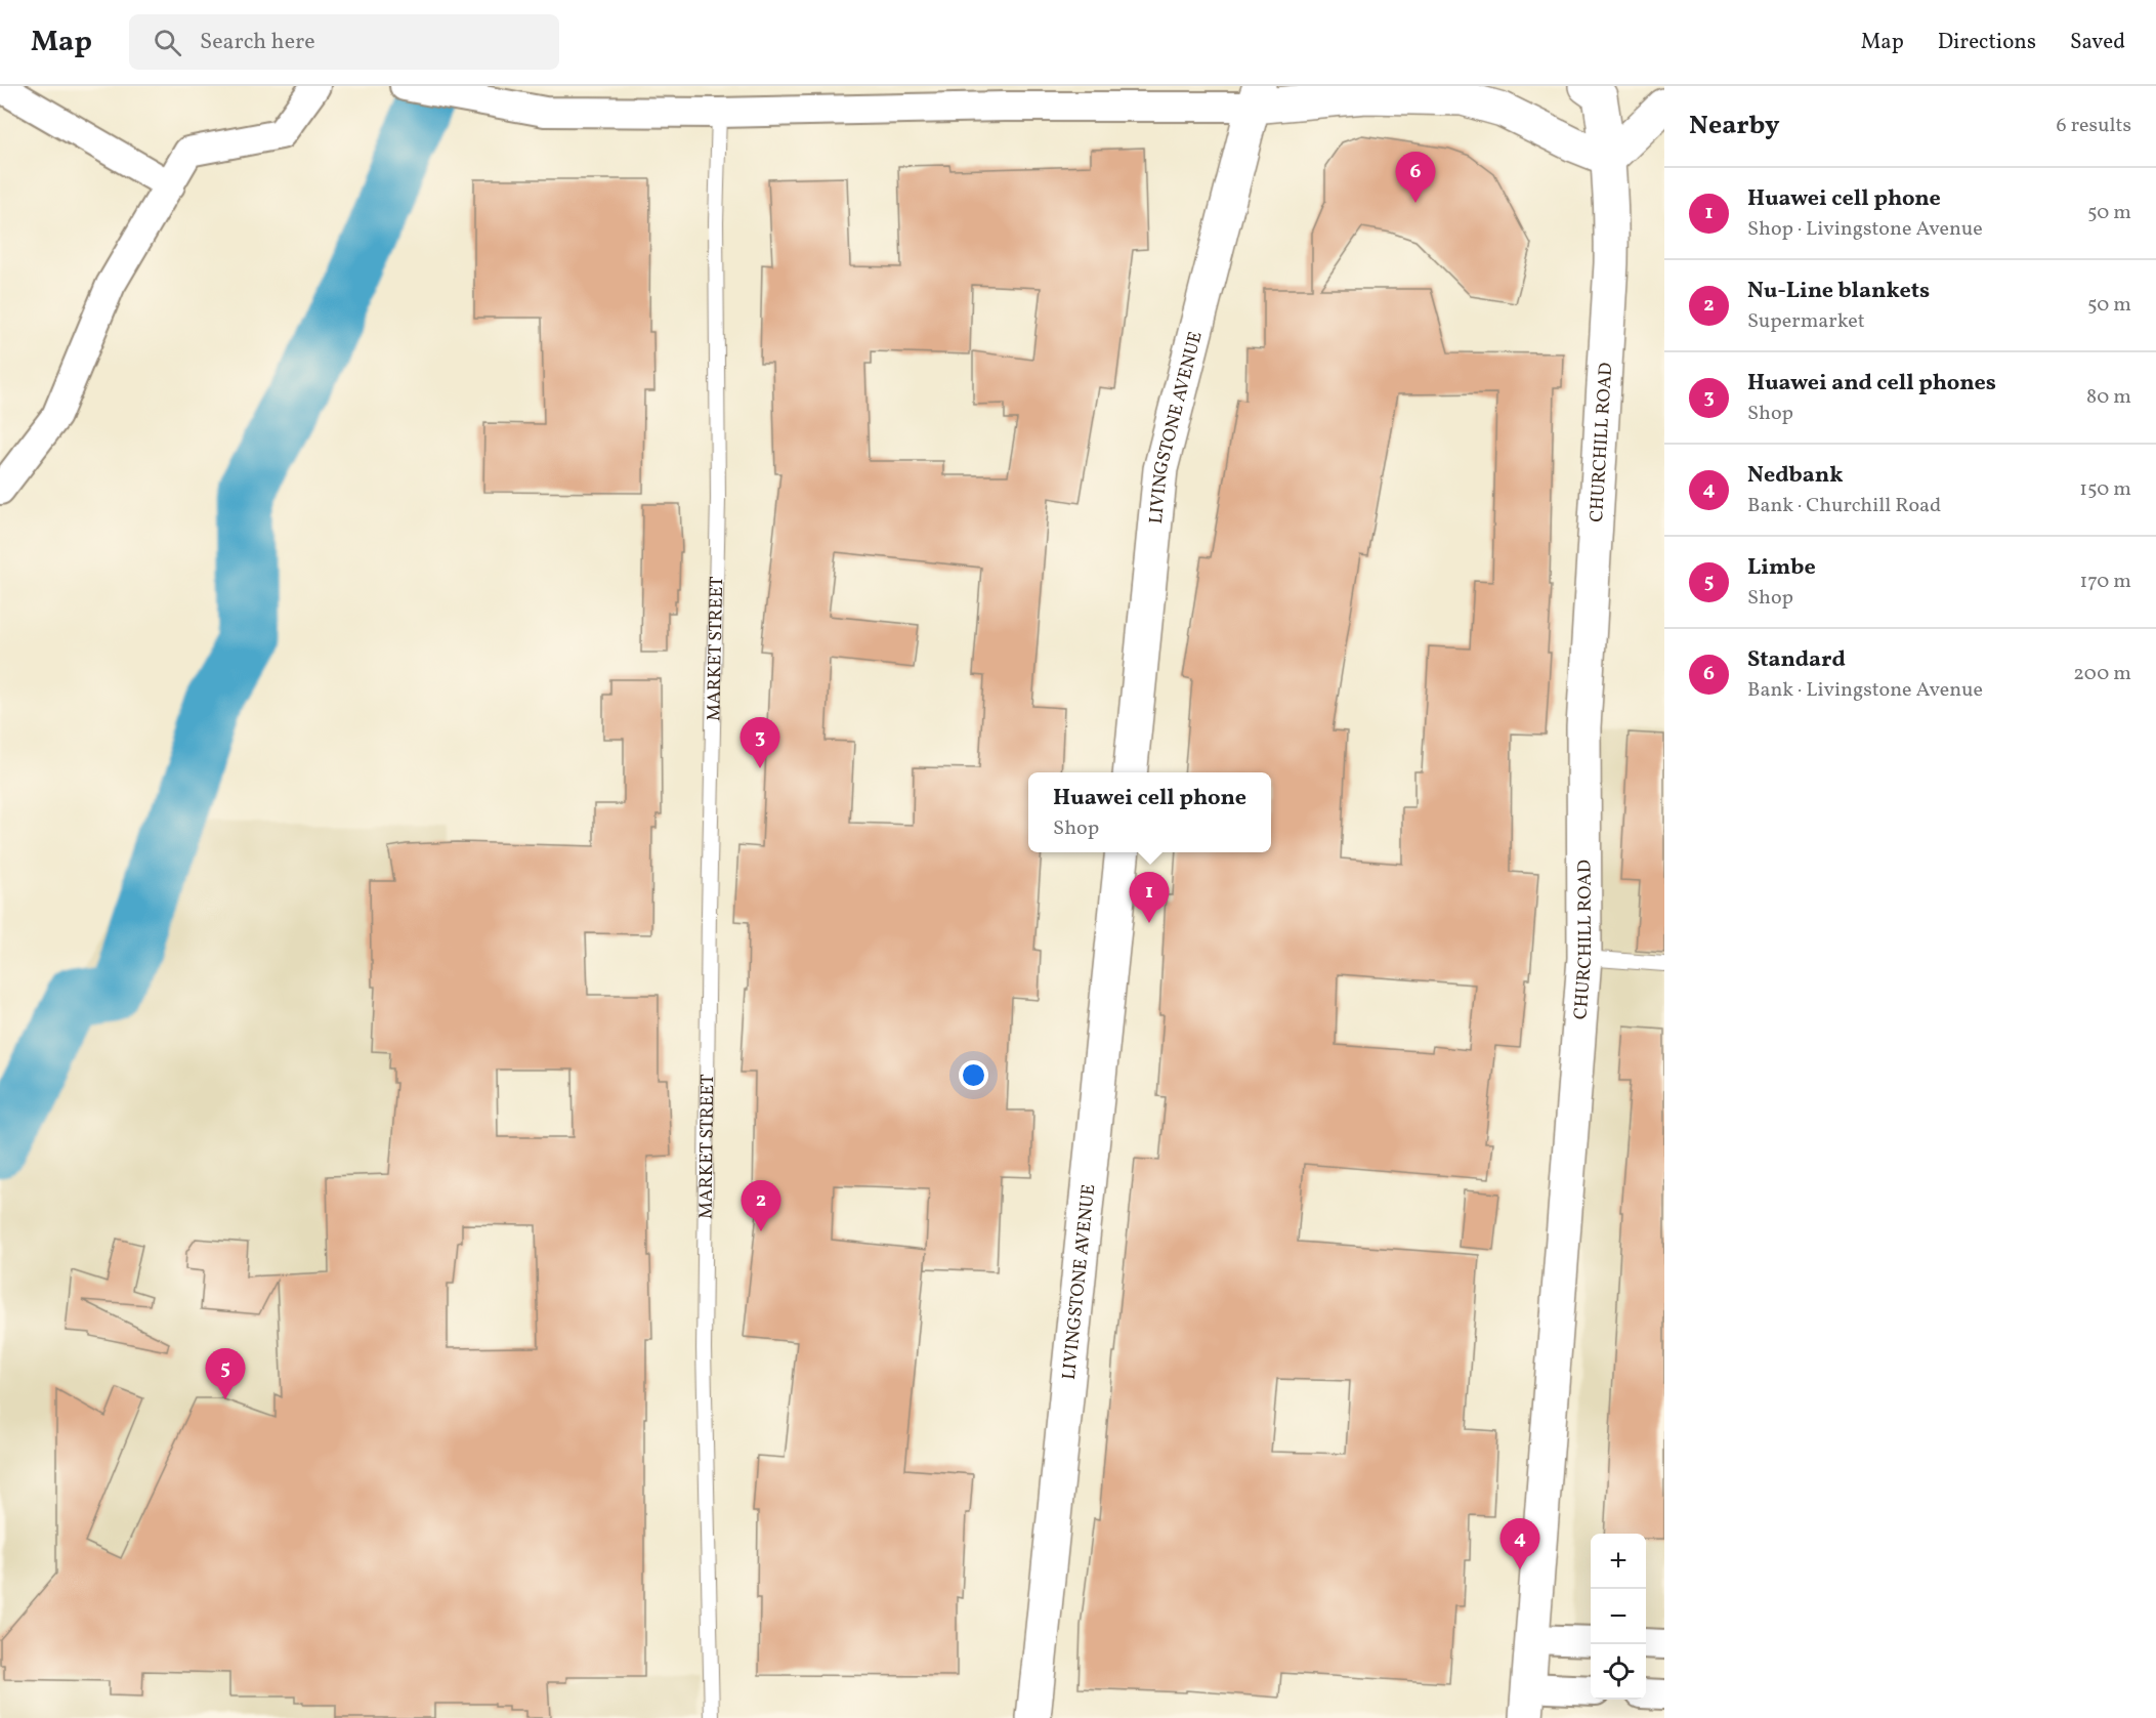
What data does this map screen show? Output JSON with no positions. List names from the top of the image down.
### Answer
{
  "streets": {
    "highway": ["LIVINGSTONE AVENUE", "CHURCHILL ROAD"],
    "lane": ["MARKET STREET"]
  },
  "page": {
    "header": "Map",
    "search": "Search here",
    "nav": ["Map", "Directions", "Saved"],
    "heading": ["Nearby", "6 results"],
    "pins": [
      "6",
      "3",
      "1",
      "2",
      "5",
      "4"
    ],
    "list": [
      {
        "mark": "1",
        "name": "Huawei cell phone",
        "note": "Shop · Livingstone Avenue",
        "value": "50 m"
      },
      {
        "mark": "2",
        "name": "Nu-Line blankets",
        "note": "Supermarket",
        "value": "50 m"
      },
      {
        "mark": "3",
        "name": "Huawei and cell phones",
        "note": "Shop",
        "value": "80 m"
      },
      {
        "mark": "4",
        "name": "Nedbank",
        "note": "Bank · Churchill Road",
        "value": "150 m"
      },
      {
        "mark": "5",
        "name": "Limbe",
        "note": "Shop",
        "value": "170 m"
      },
      {
        "mark": "6",
        "name": "Standard",
        "note": "Bank · Livingstone Avenue",
        "value": "200 m"
      }
    ],
    "popup": ["Huawei cell phone", "Shop"],
    "map_buttons": ["+", "−"]
  }
}
